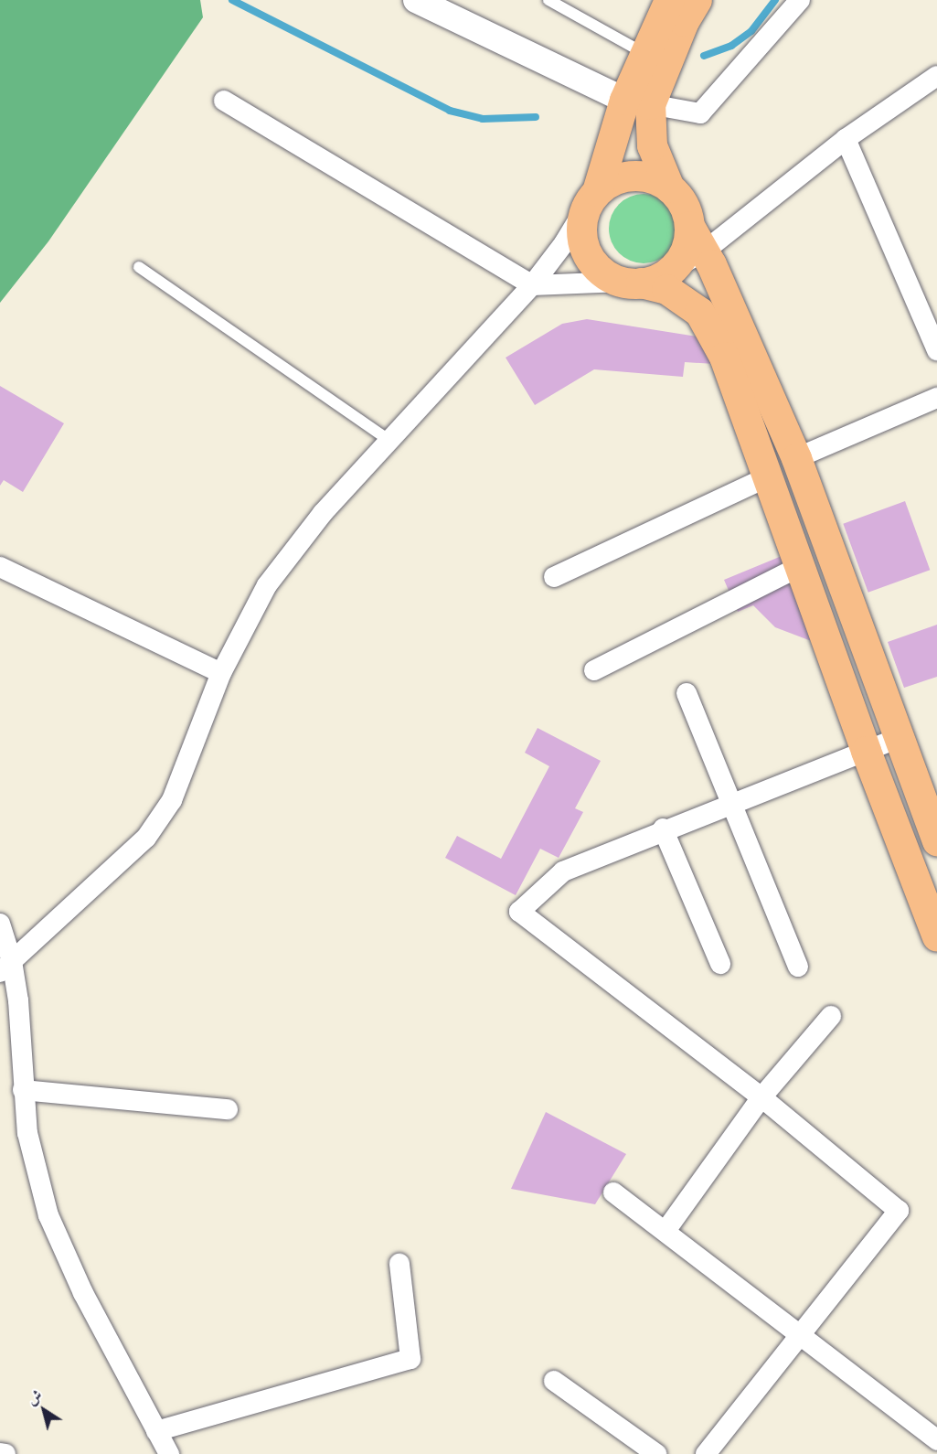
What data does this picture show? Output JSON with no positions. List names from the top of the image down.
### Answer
{
  "north": "top left"
}
